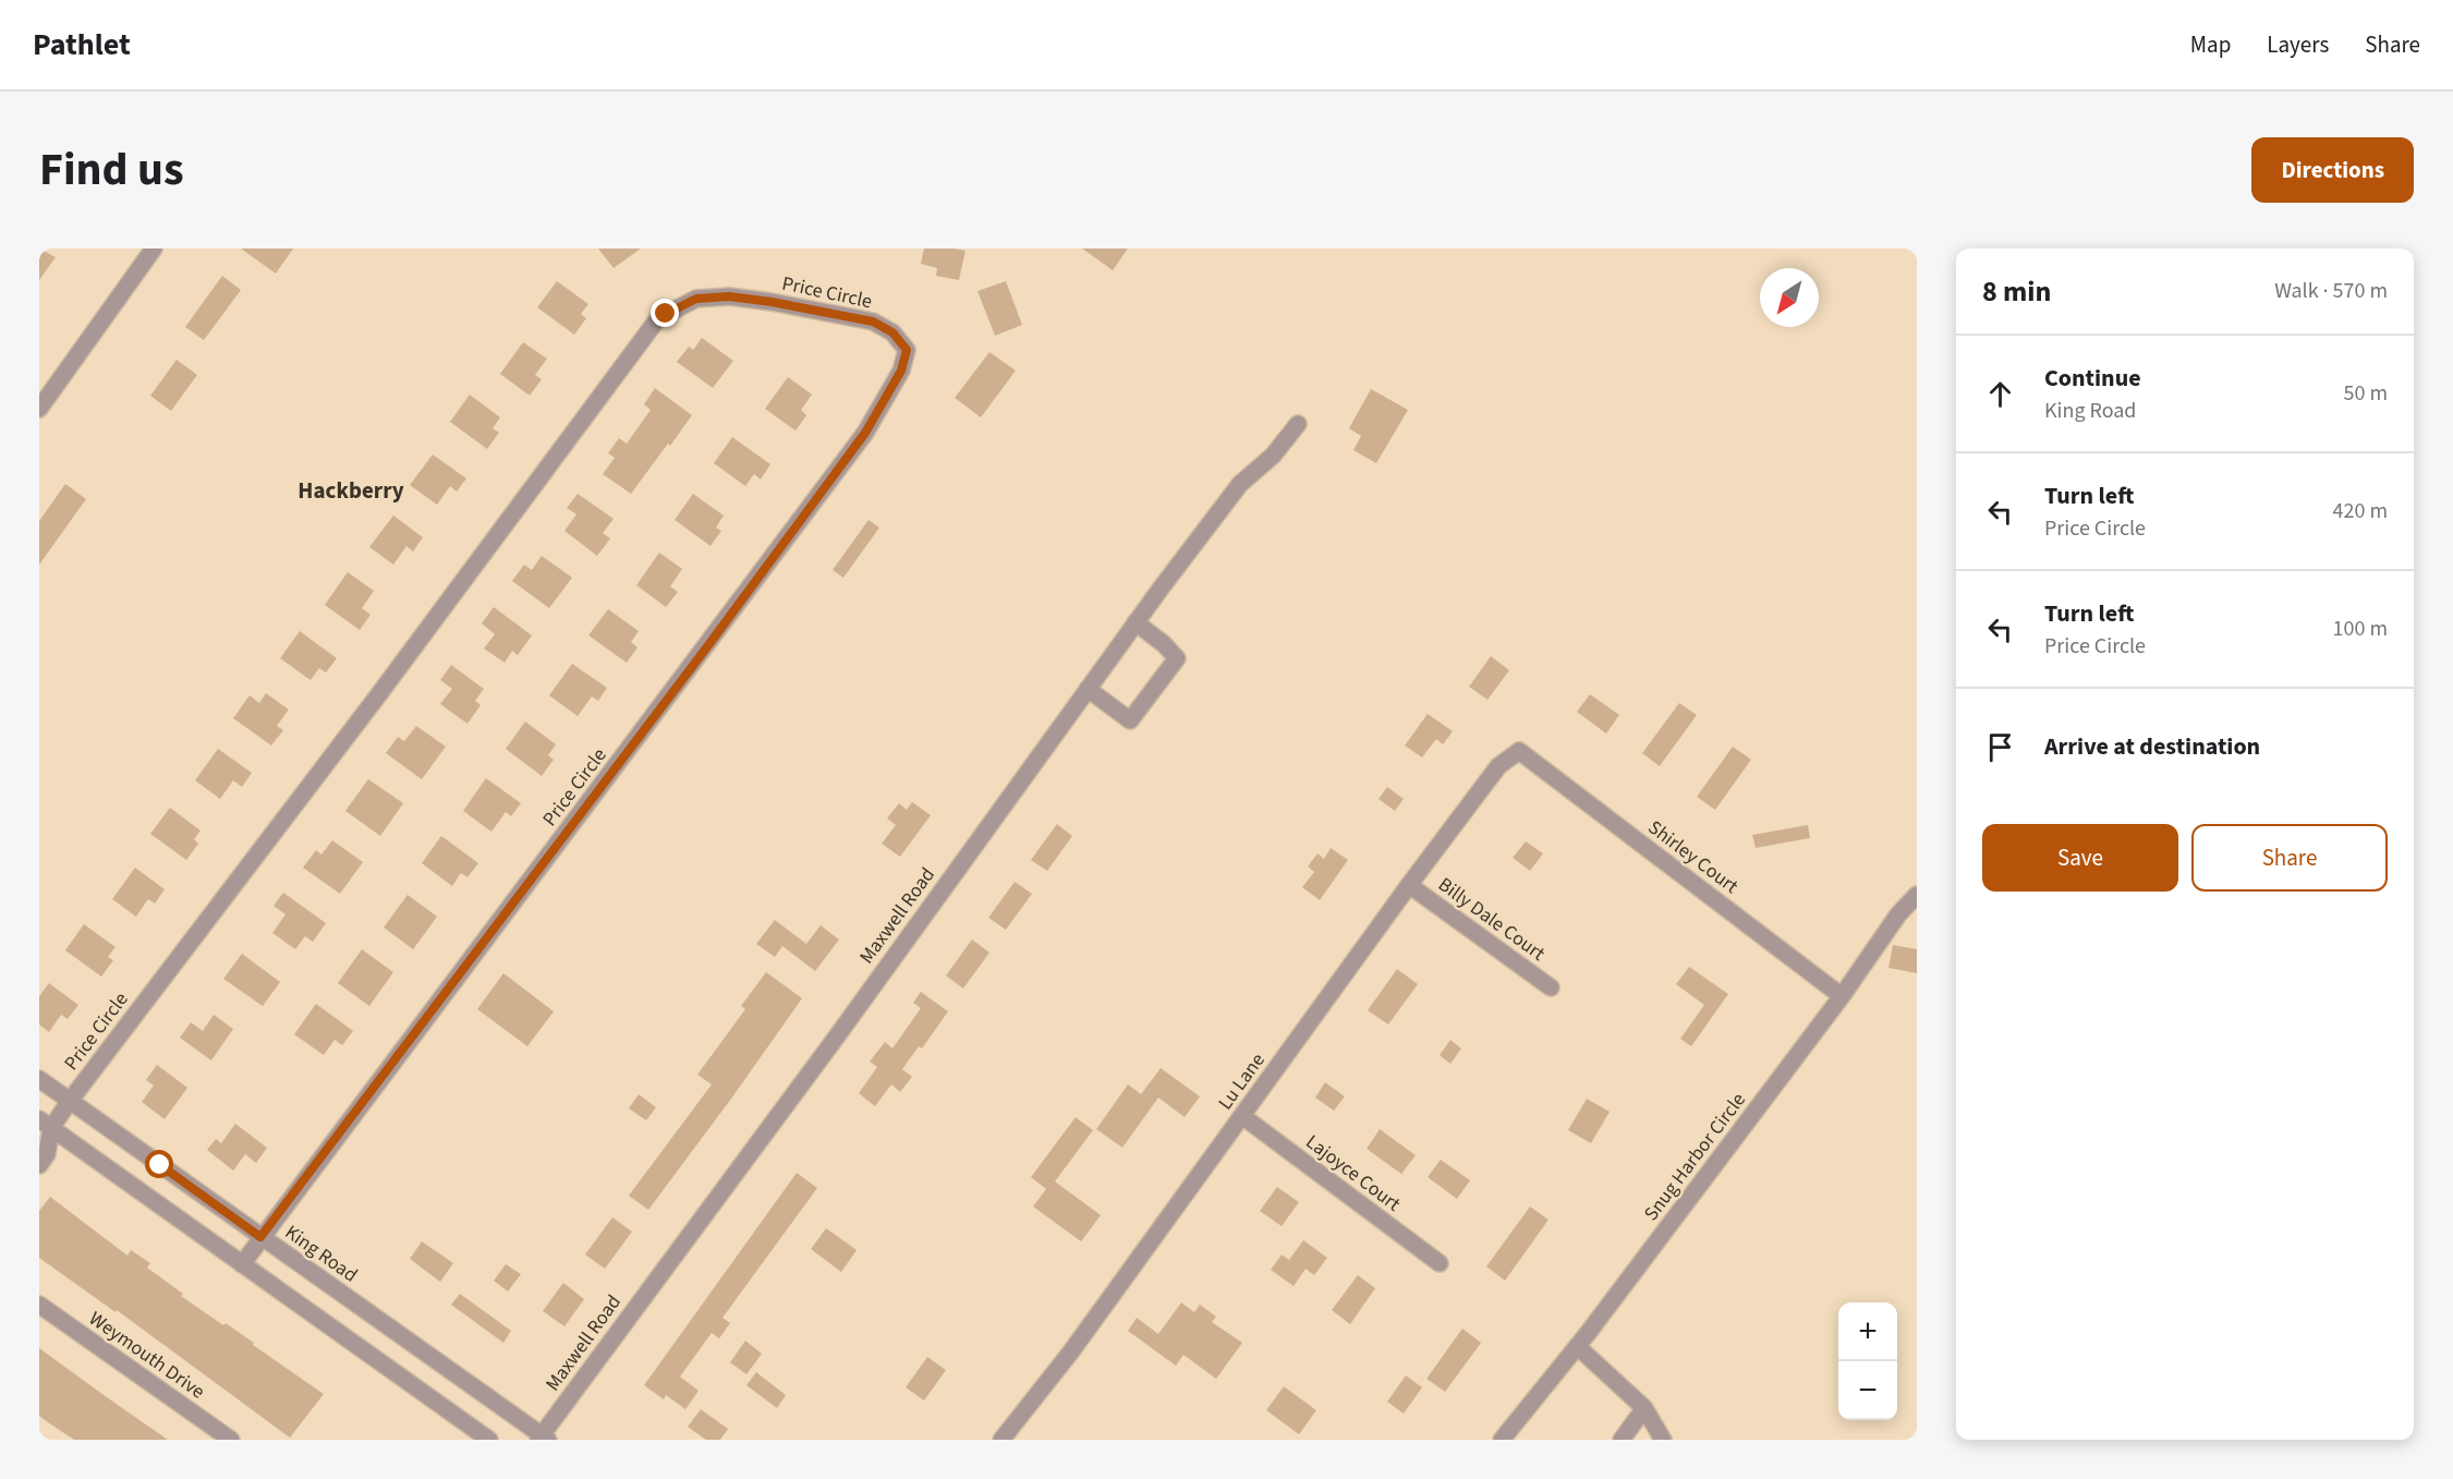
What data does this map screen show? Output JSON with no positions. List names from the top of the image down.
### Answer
{
  "streets": {
    "street": [
      "Price Circle",
      "Shirley Court",
      "Maxwell Road",
      "Billy Dale Court",
      "Lu Lane",
      "Snug Harbor Circle",
      "Lajoyce Court",
      "King Road",
      "Weymouth Drive"
    ]
  },
  "crossings": [
    ["Price Circle", "King Road"],
    ["Shirley Court", "Lu Lane"],
    ["Shirley Court", "Snug Harbor Circle"],
    ["Maxwell Road", "King Road"],
    ["Billy Dale Court", "Lu Lane"],
    ["Lu Lane", "Lajoyce Court"]
  ],
  "districts": ["Hackberry"],
  "north": "bottom left",
  "page": {
    "header": "Pathlet",
    "nav": ["Map", "Layers", "Share"],
    "title": "Find us",
    "buttons": [
      "Directions",
      ["Save", "Share"]
    ],
    "heading": ["8 min", "Walk · 570 m"],
    "list": [
      ["Continue", "King Road", "50 m"],
      ["Turn left", "Price Circle", "420 m"],
      ["Turn left", "Price Circle", "100 m"],
      "Arrive at destination"
    ],
    "map_buttons": ["+", "−"]
  }
}
